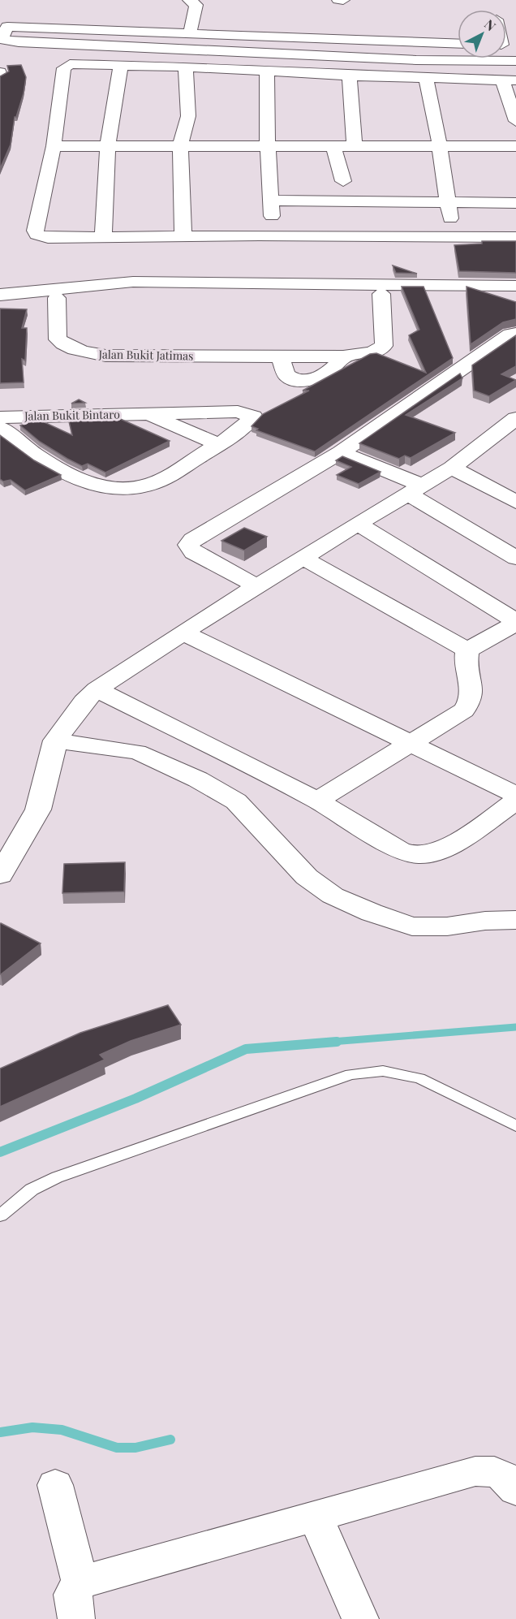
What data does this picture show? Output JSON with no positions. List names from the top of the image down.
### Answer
{
  "streets": {
    "street": ["Jalan Bukit Jatimas", "Jalan Bukit Bintaro"]
  },
  "north": "top right"
}
